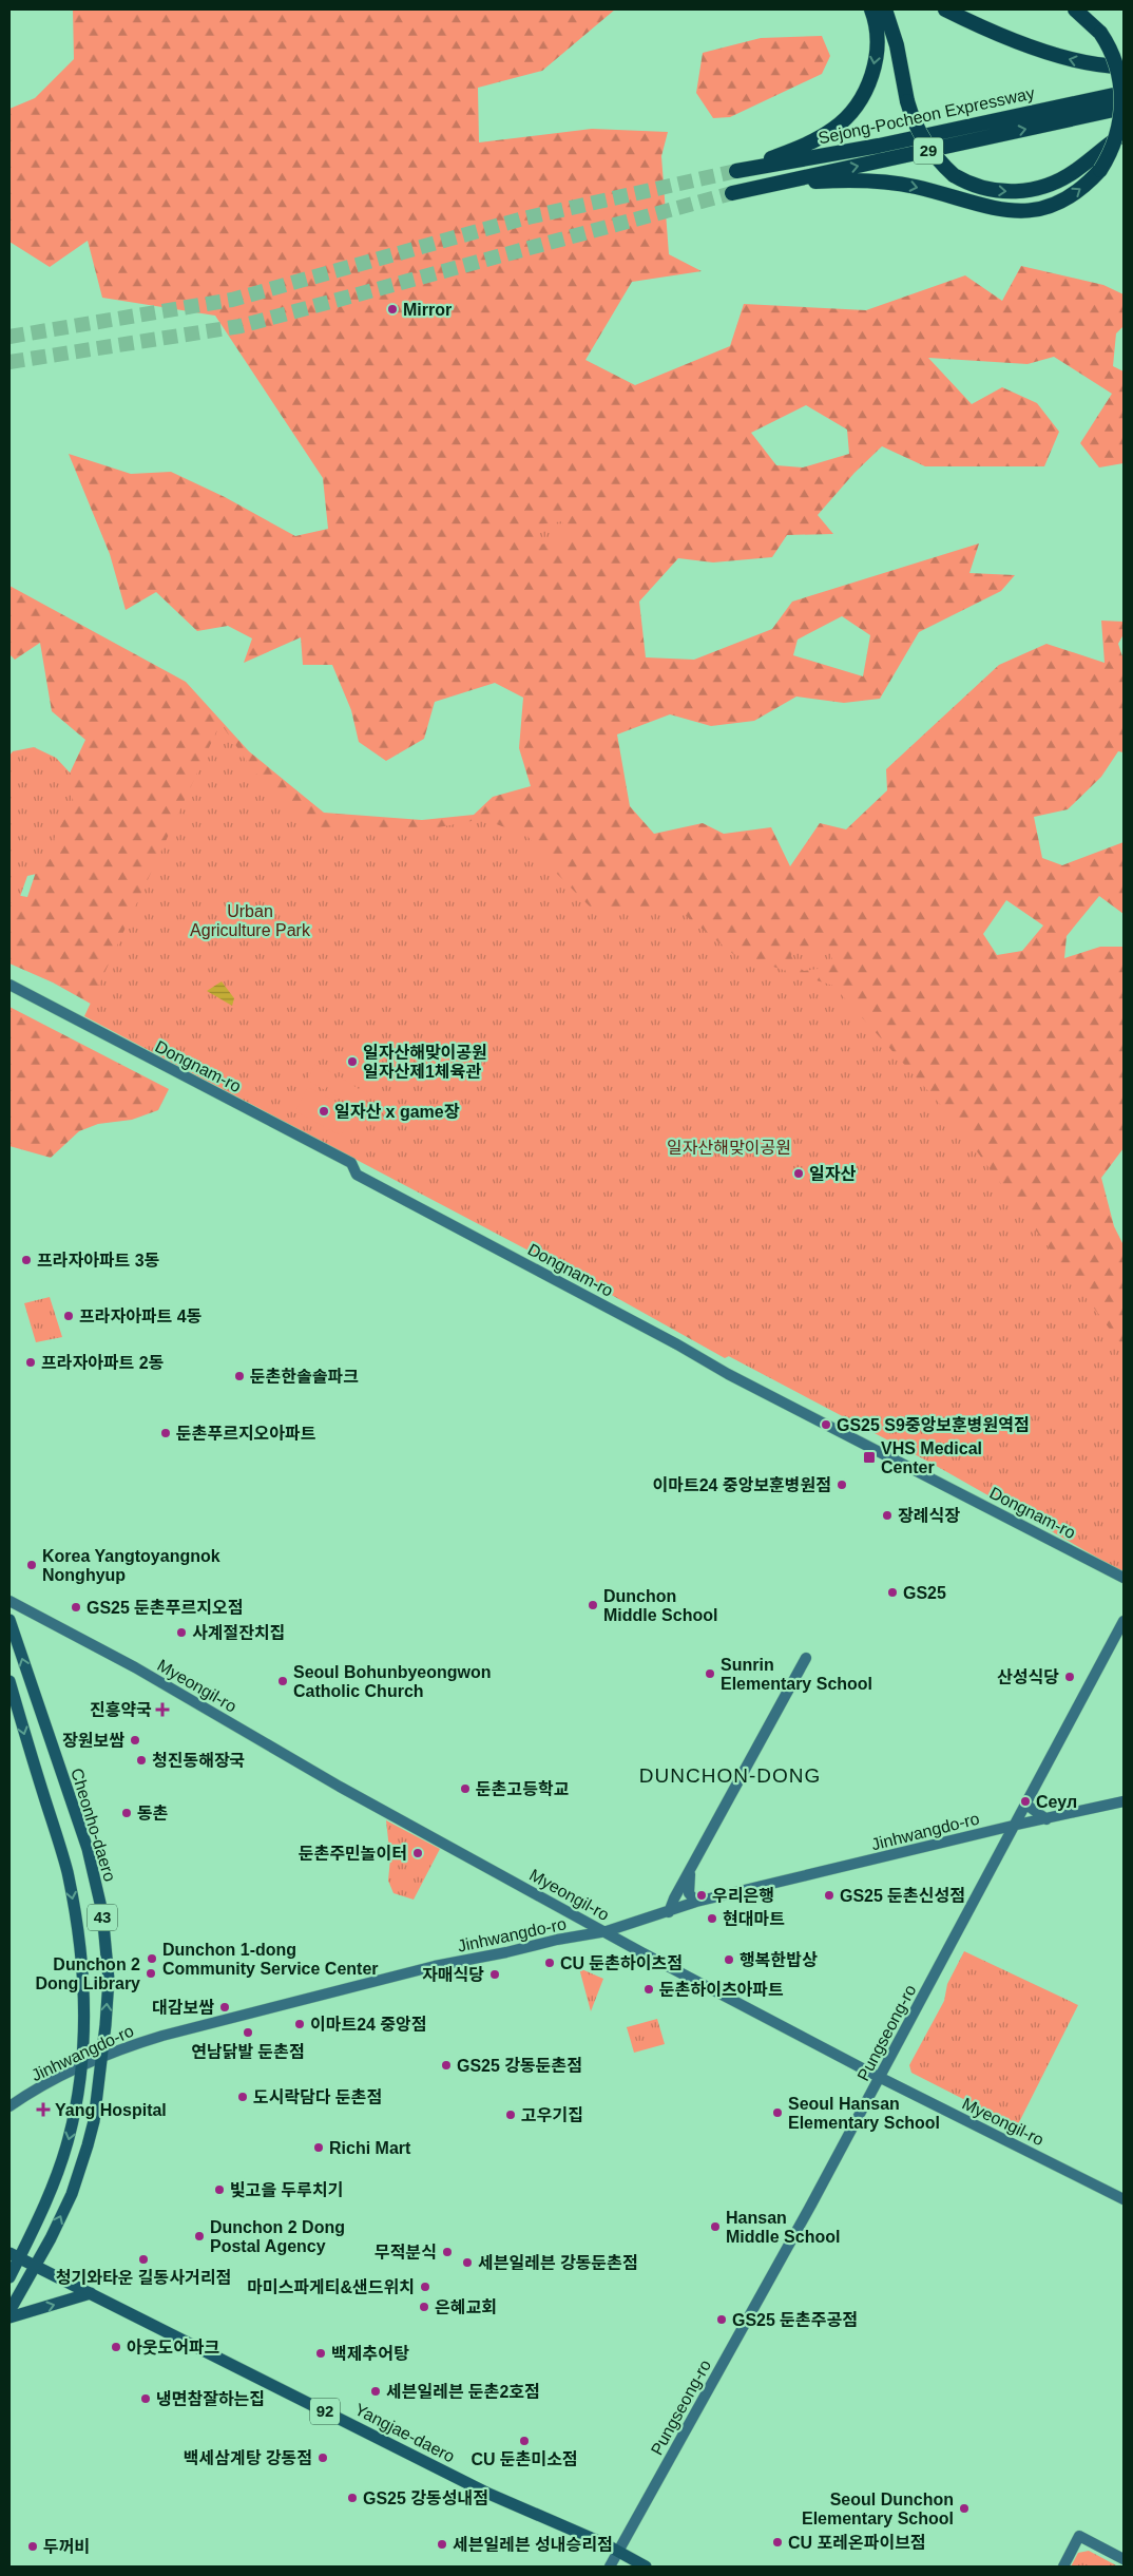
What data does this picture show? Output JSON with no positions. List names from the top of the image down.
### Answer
{
  "streets": {
    "highway": ["Sejong-Pocheon Expressway", "29"],
    "main road": [
      "Cheonho-daero",
      "43",
      "92",
      "Yangjae-daero"
    ],
    "street": [
      "Dongnam-ro",
      "Myeongil-ro",
      "Jinhwangdo-ro",
      "Pungseong-ro"
    ]
  },
  "crossings": [
    ["Myeongil-ro", "Jinhwangdo-ro"],
    ["Myeongil-ro", "Pungseong-ro"],
    ["Cheonho-daero", "Jinhwangdo-ro"],
    ["Cheonho-daero", "Yangjae-daero"],
    ["Jinhwangdo-ro", "43"],
    ["Jinhwangdo-ro", "Pungseong-ro"],
    ["43", "Yangjae-daero"],
    ["Pungseong-ro", "Yangjae-daero"]
  ],
  "districts": ["DUNCHON-DONG"],
  "parks": ["Urban Agriculture Park", "일자산해맞이공원"],
  "places": {
    "other": [
      "Mirror",
      "일자산해맞이공원 일자산제1체육관",
      "일자산 x game장",
      "일자산",
      "프라자아파트 3동",
      "프라자아파트 4동",
      "프라자아파트 2동",
      "둔촌한솔솔파크",
      "GS25 S9중앙보훈병원역점",
      "둔촌푸르지오아파트",
      "이마트24 중앙보훈병원점",
      "장례식장",
      "Korea Yangtoyangnok Nonghyup",
      "GS25",
      "Dunchon Middle School",
      "GS25 둔촌푸르지오점",
      "사계절잔치집",
      "Sunrin Elementary School",
      "산성식당",
      "Seoul Bohunbyeongwon Catholic Church",
      "장원보쌈",
      "청진동해장국",
      "둔촌고등학교",
      "Сеул",
      "동촌",
      "둔촌주민놀이터",
      "우리은행",
      "GS25 둔촌신성점",
      "현대마트",
      "Dunchon 1-dong Community Service Center",
      "행복한밥상",
      "CU 둔촌하이츠점",
      "Dunchon 2 Dong Library",
      "자매식당",
      "둔촌하이츠아파트",
      "대감보쌈",
      "이마트24 중앙점",
      "연남닭발 둔촌점",
      "GS25 강동둔촌점",
      "도시락담다 둔촌점",
      "Seoul Hansan Elementary School",
      "고우기집",
      "Richi Mart",
      "빛고을 두루치기",
      "Hansan Middle School",
      "Dunchon 2 Dong Postal Agency",
      "무적분식",
      "청기와타운 길동사거리점",
      "세븐일레븐 강동둔촌점",
      "마미스파게티&샌드위치",
      "은혜교회",
      "GS25 둔촌주공점",
      "아웃도어파크",
      "백제추어탕",
      "세븐일레븐 둔촌2호점",
      "냉면참잘하는집",
      "CU 둔촌미소점",
      "백세삼계탕 강동점",
      "GS25 강동성내점",
      "Seoul Dunchon Elementary School",
      "CU 포레온파이브점",
      "세븐일레븐 성내승리점",
      "두꺼비"
    ],
    "transit": ["VHS Medical Center"],
    "health": ["진흥약국", "Yang Hospital"]
  }
}
